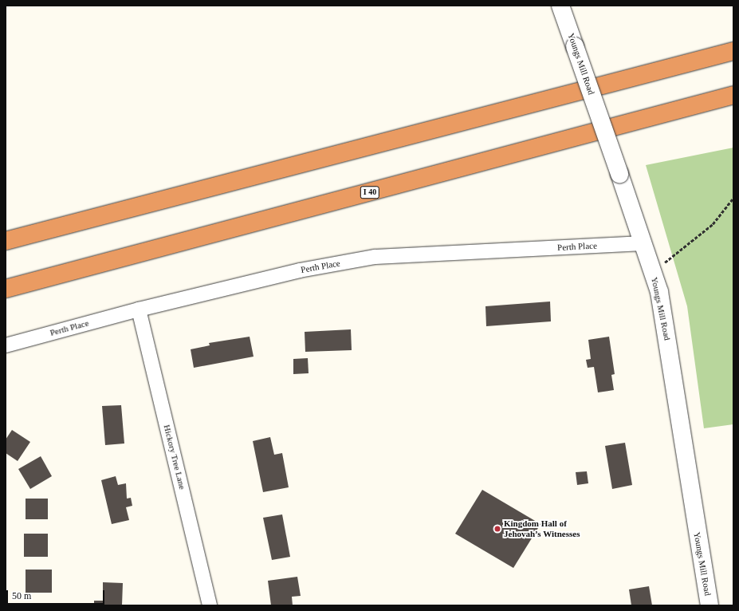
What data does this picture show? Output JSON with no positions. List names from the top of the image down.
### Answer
{
  "streets": {
    "highway": ["I 40"],
    "street": ["Youngs Mill Road", "Perth Place", "Hickory Tree Lane"]
  },
  "crossings": [
    ["Youngs Mill Road", "Perth Place"],
    ["Perth Place", "Hickory Tree Lane"]
  ],
  "places": ["Kingdom Hall of Jehovah’s Witnesses"],
  "scale_bar": "50 m"
}
